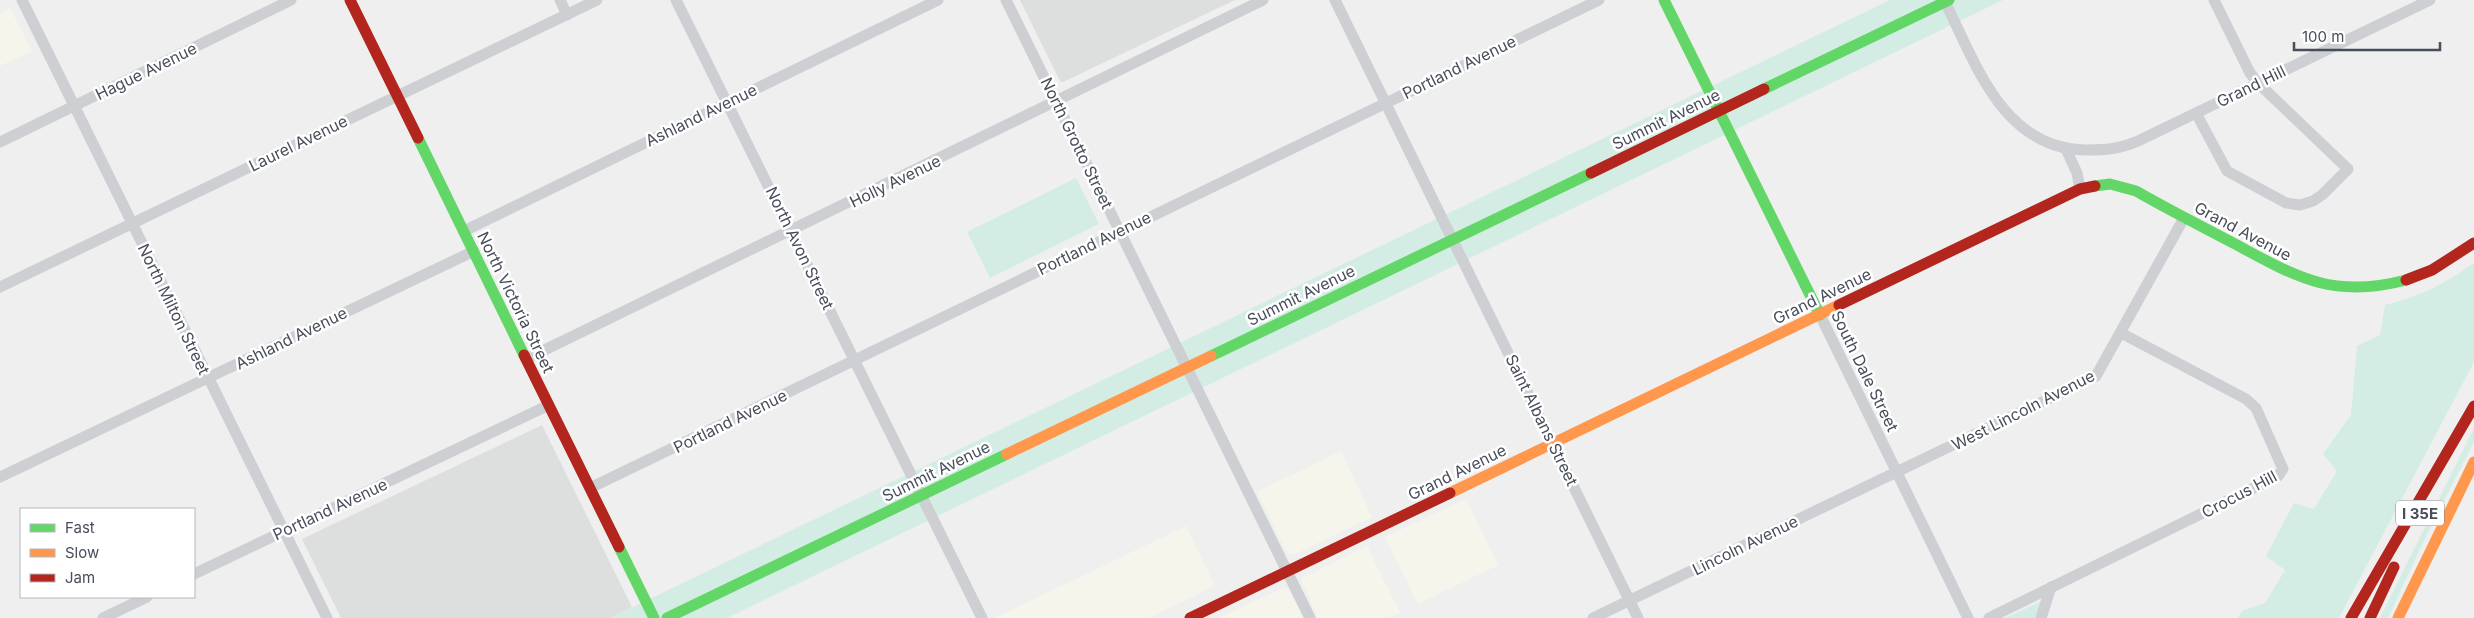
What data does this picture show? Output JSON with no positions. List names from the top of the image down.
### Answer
{
  "streets": {
    "main road": [
      "Summit Avenue",
      "Grand Avenue",
      "North Victoria Street",
      "South Dale Street",
      "I 35E"
    ],
    "street": [
      "Portland Avenue",
      "Hague Avenue",
      "Grand Hill",
      "Ashland Avenue",
      "Laurel Avenue",
      "North Grotto Street",
      "Holly Avenue",
      "North Avon Street",
      "North Milton Street",
      "West Lincoln Avenue",
      "Saint Albans Street",
      "Crocus Hill",
      "Lincoln Avenue"
    ]
  },
  "crossings": [
    ["Portland Avenue", "North Grotto Street"],
    ["Portland Avenue", "North Avon Street"],
    ["Portland Avenue", "North Victoria Street"],
    ["Portland Avenue", "North Milton Street"],
    ["Portland Avenue", "Saint Albans Street"],
    ["Hague Avenue", "North Milton Street"],
    ["Ashland Avenue", "North Avon Street"],
    ["Ashland Avenue", "North Victoria Street"],
    ["Ashland Avenue", "North Milton Street"],
    ["Summit Avenue", "North Grotto Street"],
    ["Summit Avenue", "North Avon Street"],
    ["Summit Avenue", "South Dale Street"],
    ["Summit Avenue", "Saint Albans Street"],
    ["Laurel Avenue", "North Victoria Street"],
    ["Laurel Avenue", "North Milton Street"],
    ["North Grotto Street", "Holly Avenue"],
    ["North Grotto Street", "Grand Avenue"],
    ["Holly Avenue", "North Avon Street"],
    ["Holly Avenue", "North Victoria Street"],
    ["Grand Avenue", "South Dale Street"],
    ["Grand Avenue", "West Lincoln Avenue"],
    ["Grand Avenue", "Saint Albans Street"],
    ["South Dale Street", "West Lincoln Avenue"],
    ["South Dale Street", "Lincoln Avenue"],
    ["West Lincoln Avenue", "Crocus Hill"],
    ["West Lincoln Avenue", "Lincoln Avenue"],
    ["Saint Albans Street", "Lincoln Avenue"]
  ],
  "legend": ["Fast", "Slow", "Jam"],
  "scale_bar": "100 m"
}
